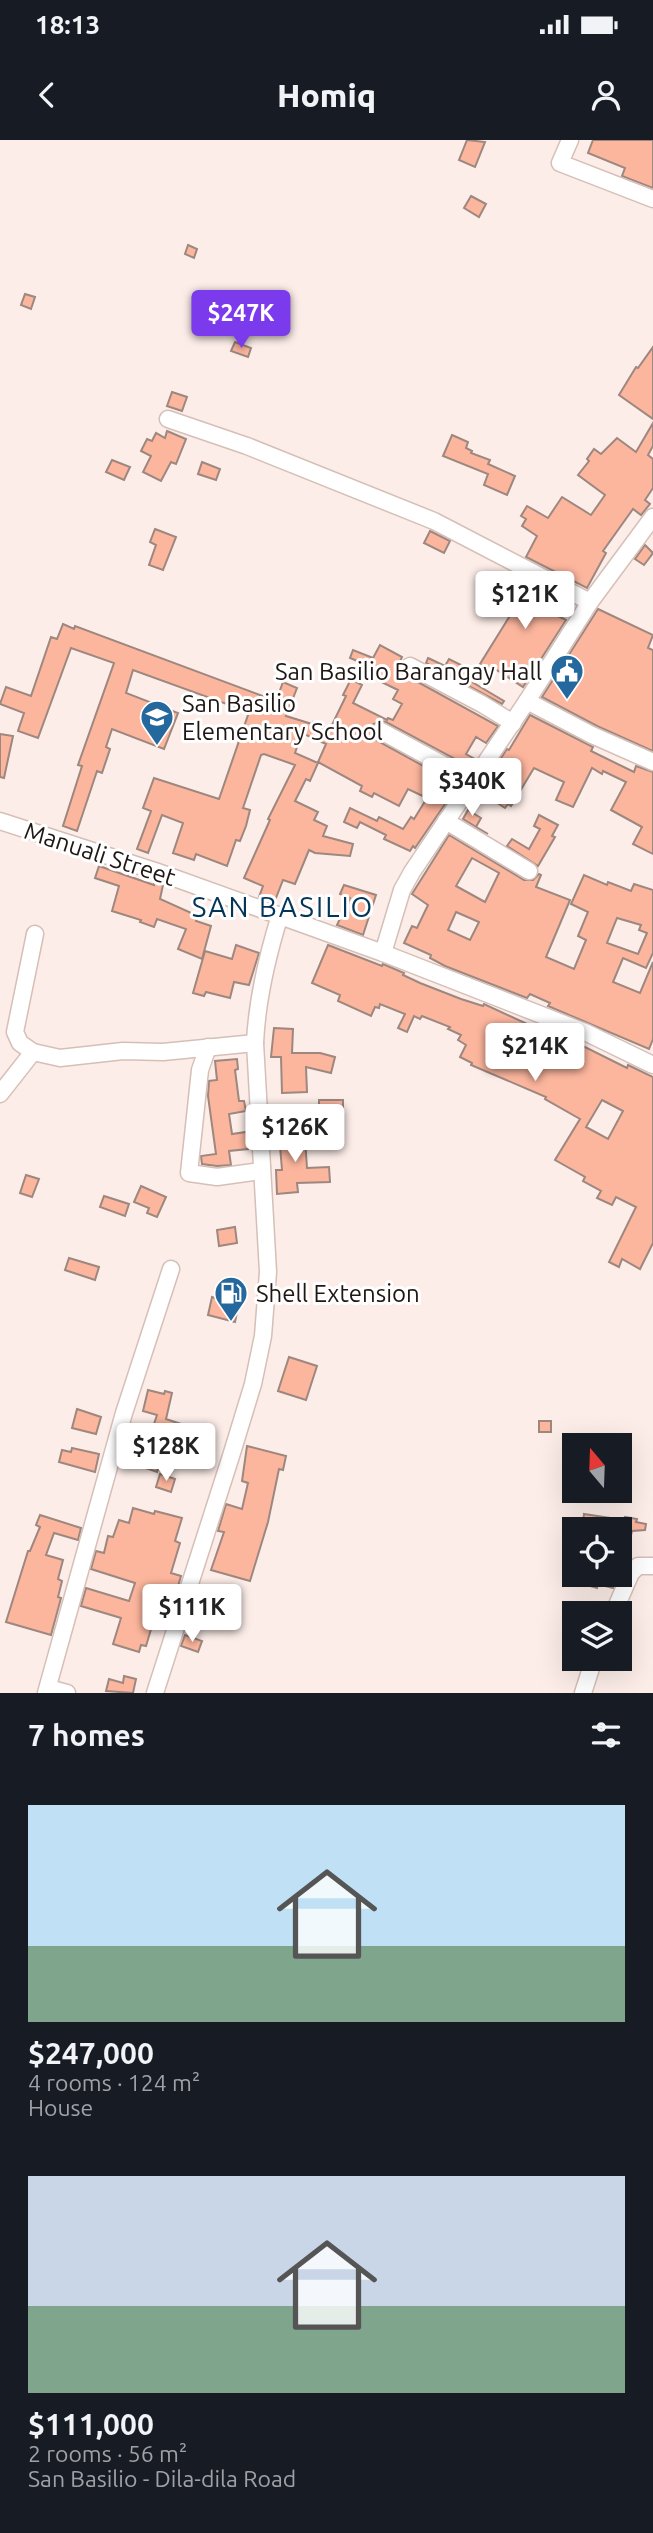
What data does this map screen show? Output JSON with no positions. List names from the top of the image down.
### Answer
{
  "streets": {
    "street": ["Manuali Street"]
  },
  "districts": ["SAN BASILIO"],
  "places": {
    "public building": ["San Basilio Barangay Hall"],
    "school or university": ["San Basilio Elementary School"],
    "fuel station": ["Shell Extension"]
  },
  "north": "top",
  "page": {
    "status": "18:13",
    "header": "Homiq",
    "price": [
      "$247K",
      "$121K",
      "$340K",
      "$214K",
      "$126K",
      "$128K",
      "$111K"
    ],
    "heading": "7 homes",
    "list": [
      {
        "name": "$247,000",
        "note": "4 rooms · 124 m² · House"
      },
      {
        "name": "$111,000",
        "note": "2 rooms · 56 m² · San Basilio - Dila-dila Road"
      }
    ]
  }
}
